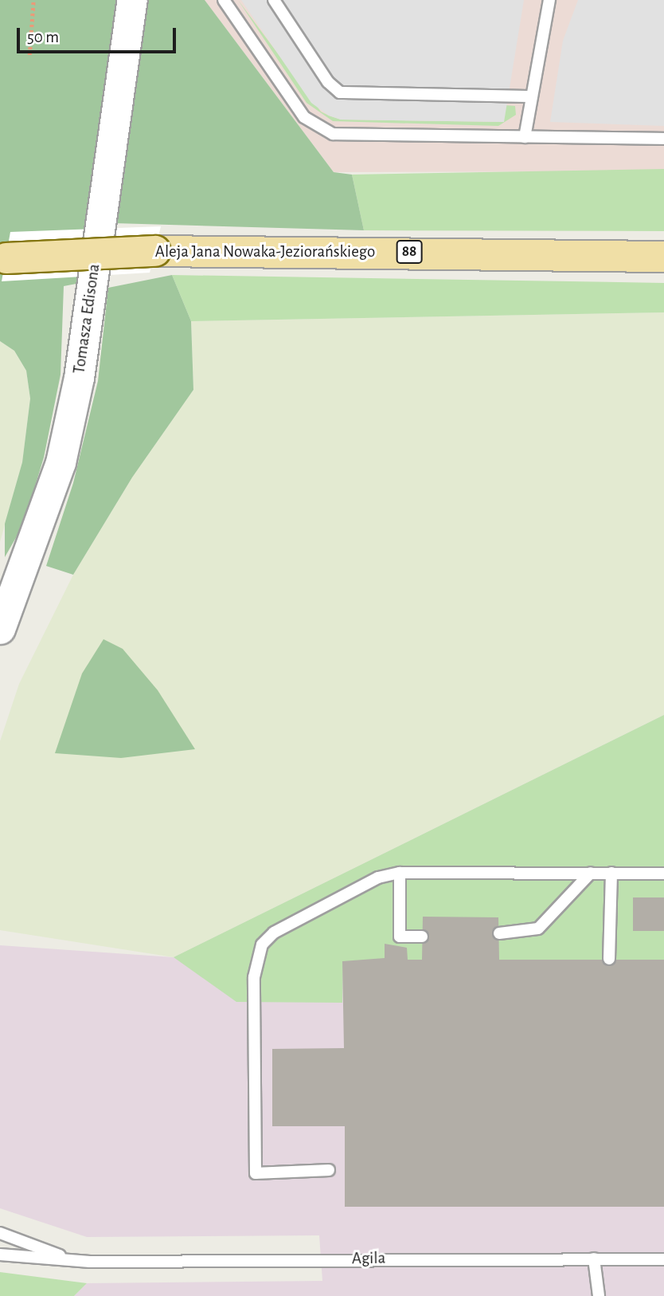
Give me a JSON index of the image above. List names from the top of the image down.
{
  "streets": {
    "main road": ["Aleja Jana Nowaka-Jeziorańskiego", "88"],
    "street": ["Tomasza Edisona"],
    "lane": ["Agila"]
  },
  "scale_bar": "50 m"
}
